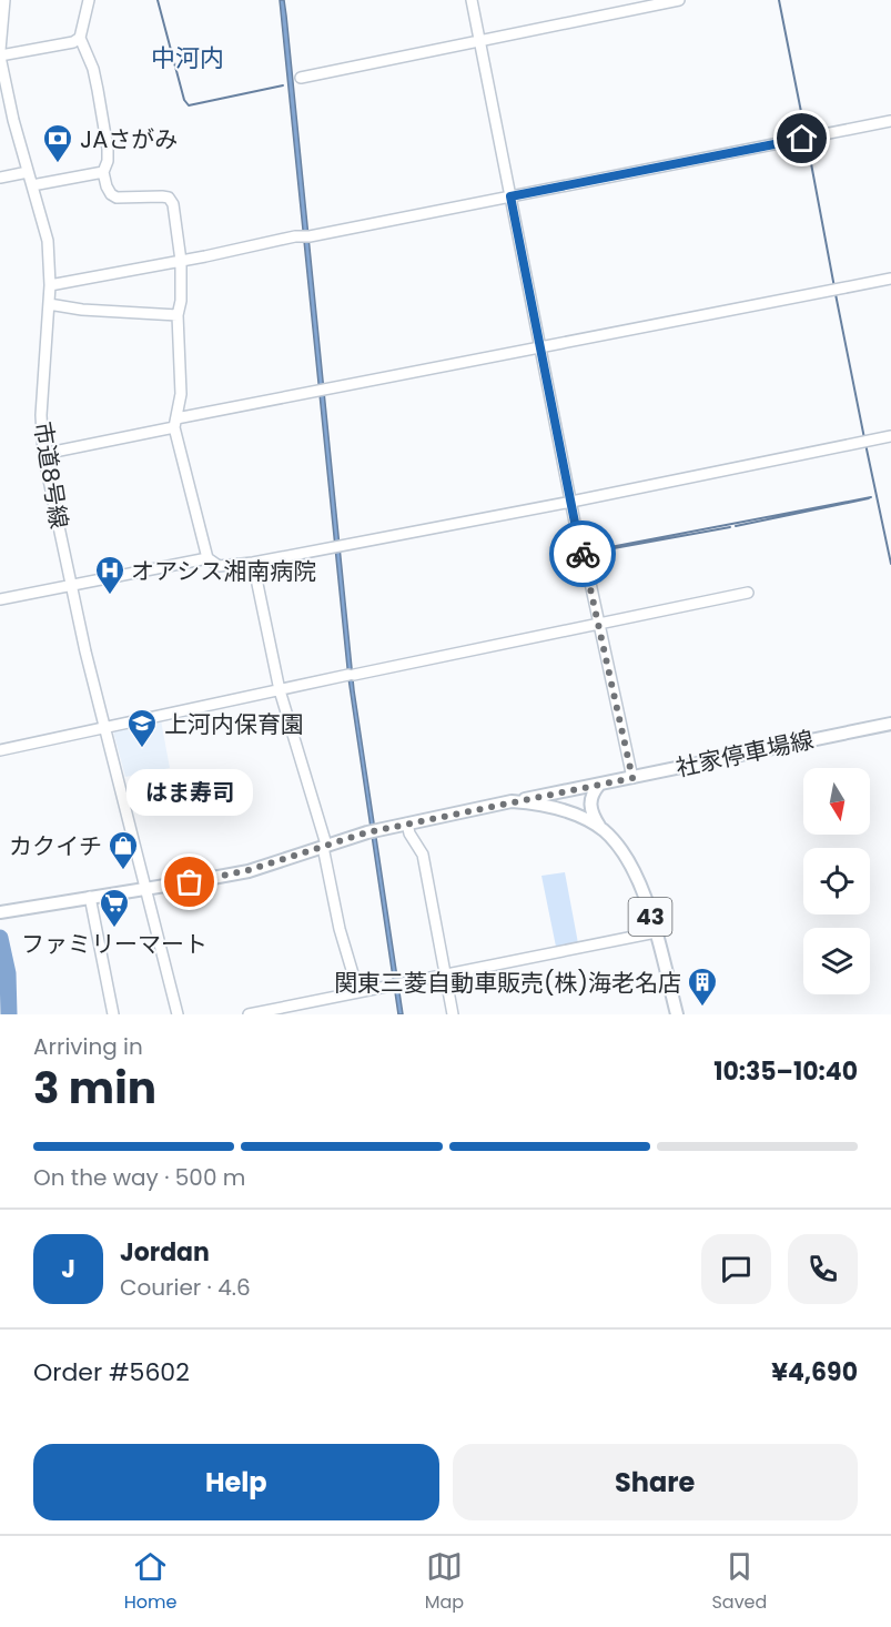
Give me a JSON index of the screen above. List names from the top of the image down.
{
  "streets": {
    "main road": ["社家停車場線", "43"],
    "street": ["市道8号線"]
  },
  "crossings": [
    ["市道8号線", "43"],
    ["社家停車場線", "43"]
  ],
  "districts": ["中河内"],
  "places": {
    "bank": ["JAさがみ"],
    "hospital": ["オアシス湘南病院"],
    "school or university": ["上河内保育園"],
    "shop": ["カクイチ"],
    "other": ["はま寿司"],
    "supermarket": ["ファミリーマート"],
    "building": ["関東三菱自動車販売(株)海老名店"]
  },
  "north": "bottom",
  "page": {
    "bubble": "はま寿司",
    "heading": ["3 min", "Arriving in", "10:35–10:40"],
    "panel": [
      "Jordan",
      "Courier · 4.6",
      "Order #5602",
      "¥4,690"
    ],
    "bar": "On the way · 500 m",
    "round": "J",
    "buttons": ["Help", "Share"],
    "tabs": ["Home", "Map", "Saved"]
  }
}
